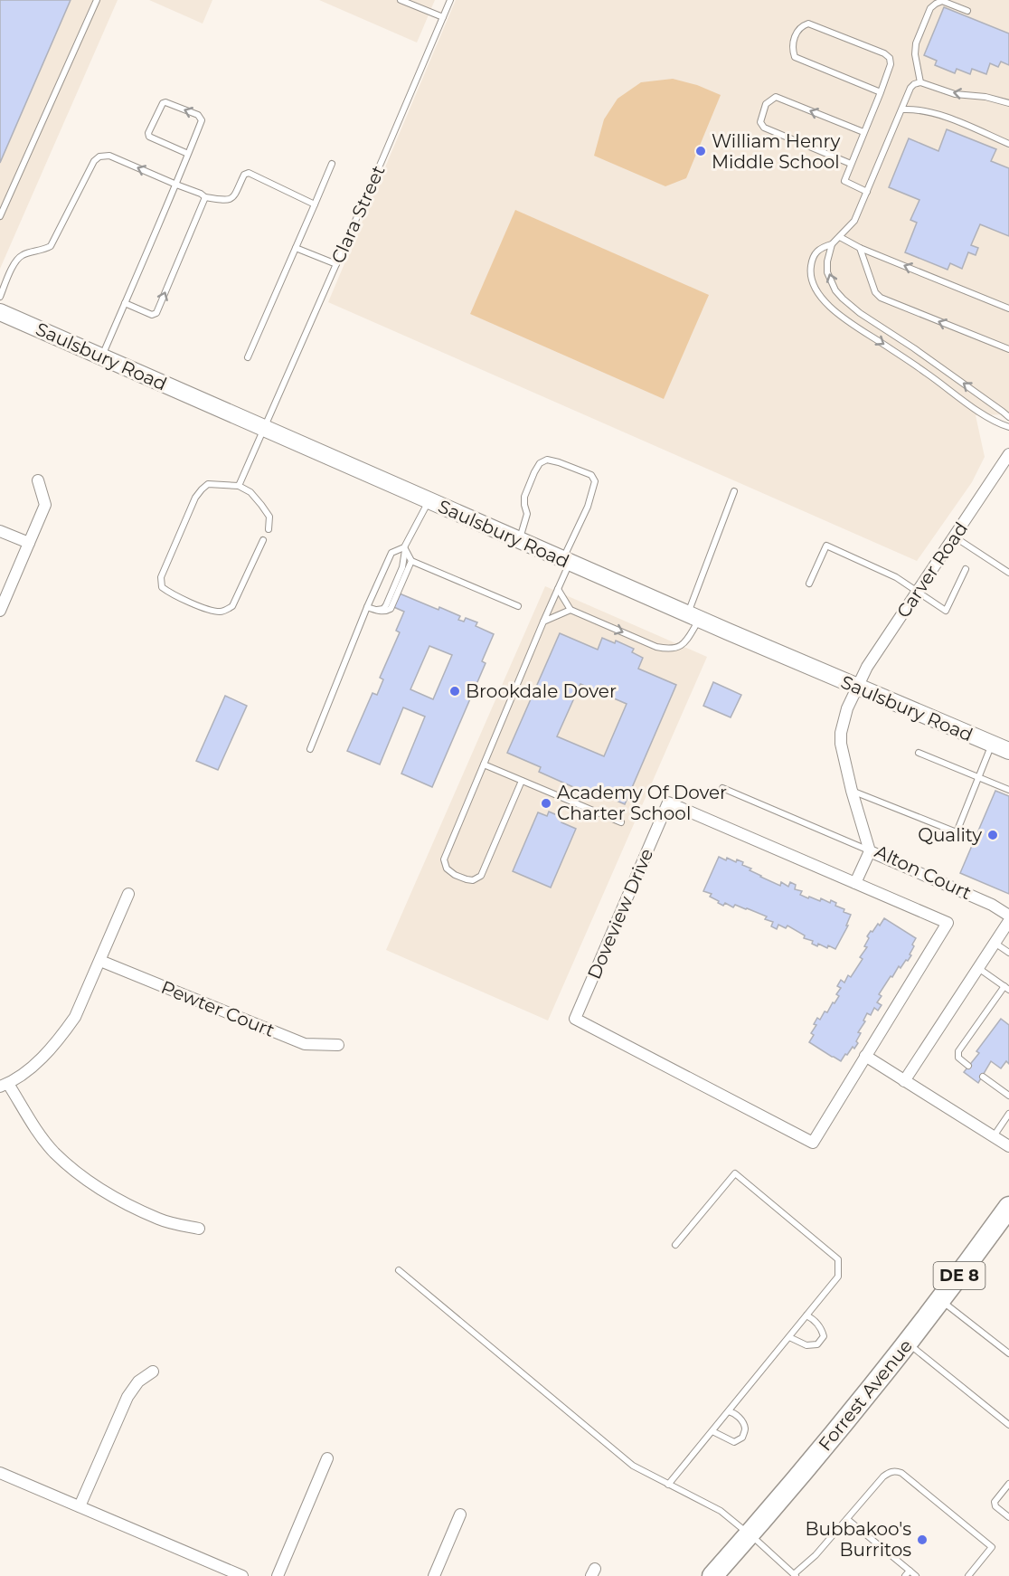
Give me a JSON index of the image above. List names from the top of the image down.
{
  "streets": {
    "highway": ["DE 8", "Forrest Avenue"],
    "main road": ["Saulsbury Road"],
    "street": [
      "Carver Road",
      "Alton Court",
      "Doveview Drive",
      "Pewter Court"
    ],
    "lane": ["Clara Street"]
  },
  "crossings": [
    ["Clara Street", "Saulsbury Road"],
    ["Saulsbury Road", "Carver Road"],
    ["Saulsbury Road", "Alton Court"],
    ["Carver Road", "Alton Court"]
  ],
  "places": [
    "William Henry Middle School",
    "Brookdale Dover",
    "Academy Of Dover Charter School",
    "Quality",
    "Bubbakoo's Burritos"
  ]
}
